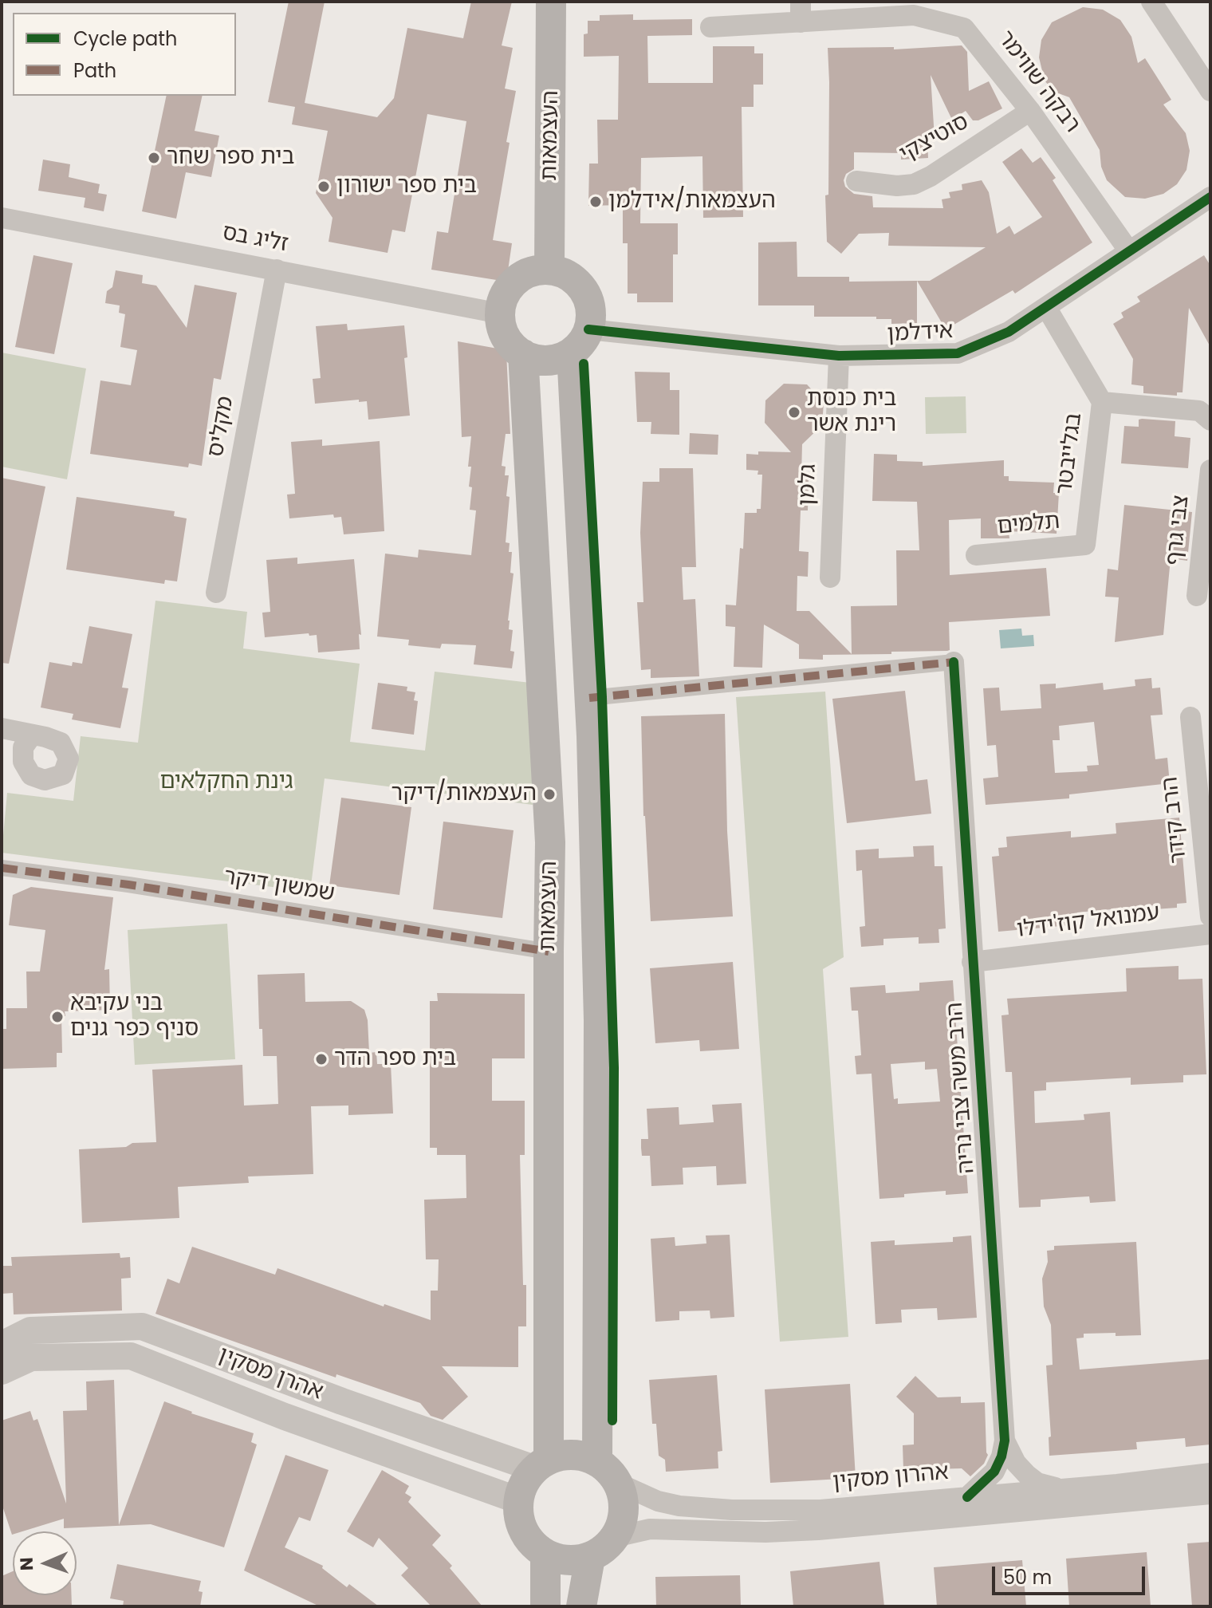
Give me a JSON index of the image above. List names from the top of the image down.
{
  "streets": {
    "main road": ["העצמאות"],
    "street": [
      "רבקה שווימר",
      "סוטיצקי",
      "זליג בס",
      "אידלמן",
      "מקליס",
      "בגלייבטר",
      "גלמן",
      "תלמים",
      "צבי גרף",
      "הרב קידר",
      "שמשון דיקר",
      "עמנואל קוז'ידלו",
      "הרב משה צבי נריה",
      "אהרן מסקין",
      "אהרון מסקין"
    ]
  },
  "crossings": [
    ["רבקה שווימר", "סוטיצקי"],
    ["רבקה שווימר", "אידלמן"],
    ["העצמאות", "זליג בס"],
    ["העצמאות", "אידלמן"],
    ["העצמאות", "שמשון דיקר"],
    ["העצמאות", "אהרן מסקין"],
    ["העצמאות", "אהרון מסקין"],
    ["זליג בס", "אידלמן"],
    ["זליג בס", "מקליס"],
    ["אידלמן", "בגלייבטר"],
    ["אידלמן", "גלמן"],
    ["בגלייבטר", "תלמים"],
    ["עמנואל קוז'ידלו", "הרב משה צבי נריה"],
    ["הרב משה צבי נריה", "אהרון מסקין"],
    ["אהרן מסקין", "אהרון מסקין"]
  ],
  "parks": ["גינת החקלאים"],
  "places": [
    "בית ספר שחר",
    "בית ספר ישורון",
    "העצמאות/אידלמן",
    "בית כנסת רינת אשר",
    "העצמאות/דיקר",
    "בני עקיבא סניף כפר גנים",
    "בית ספר הדר"
  ],
  "legend": ["Cycle path", "Path"],
  "scale_bar": "50 m",
  "north": "left"
}
